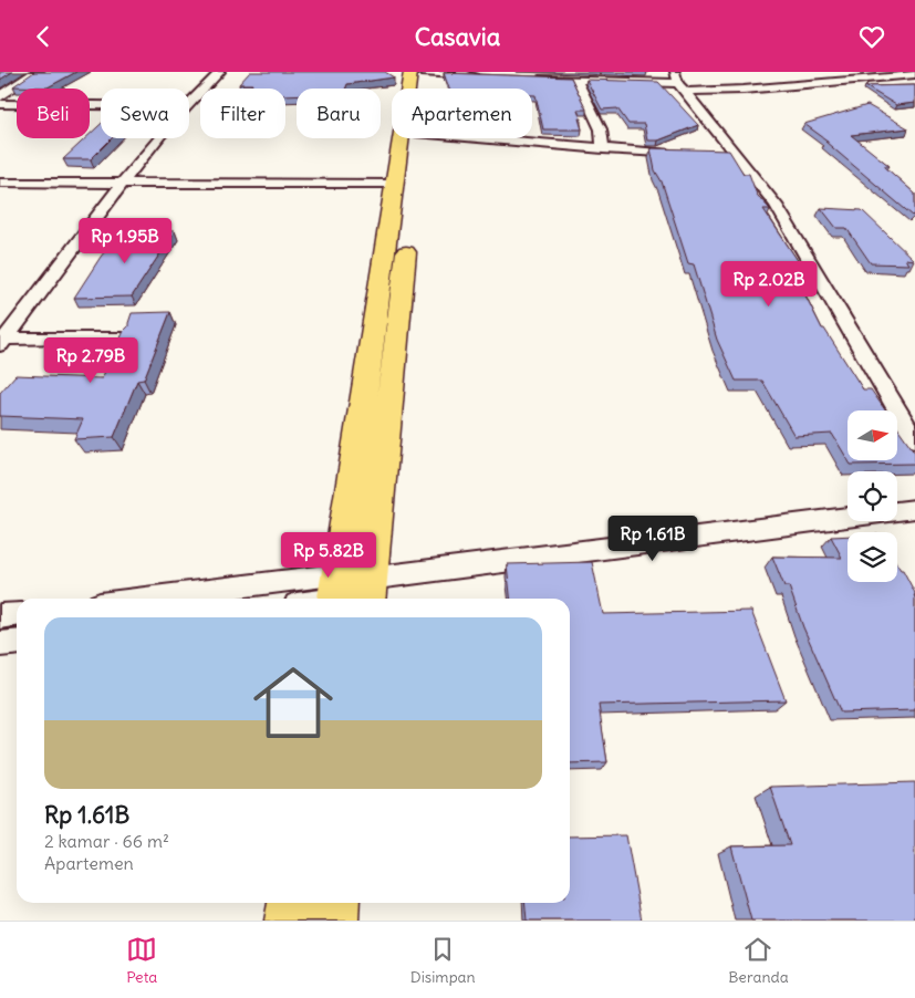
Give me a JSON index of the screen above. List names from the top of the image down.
{
  "north": "right",
  "page": {
    "header": "Casavia",
    "chip": [
      "Beli",
      "Sewa",
      "Filter",
      "Baru",
      "Apartemen"
    ],
    "price": [
      "Rp 1.95B",
      "Rp 2.02B",
      "Rp 2.79B",
      "Rp 1.61B",
      "Rp 5.82B"
    ],
    "list": [
      {
        "name": "Rp 1.61B",
        "note": "2 kamar · 66 m² · Apartemen"
      }
    ],
    "tabs": ["Peta", "Disimpan", "Beranda"]
  }
}
